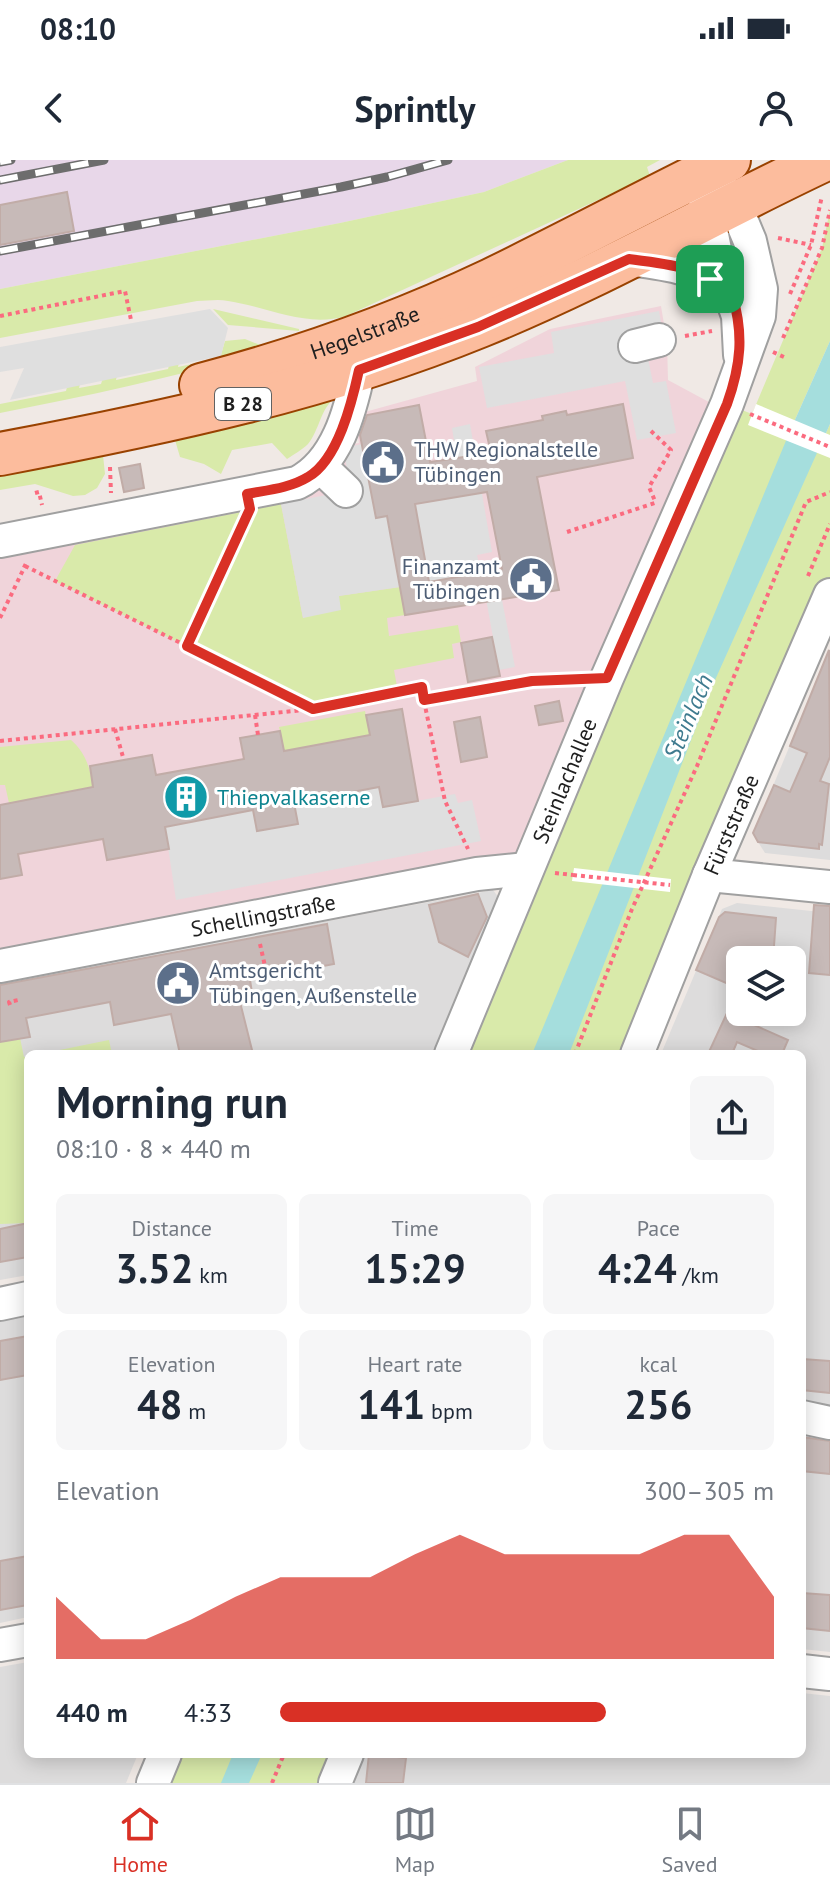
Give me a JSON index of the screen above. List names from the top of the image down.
{
  "streets": {
    "main road": ["Hegelstraße", "B 28"],
    "street": ["Steinlachallee", "Fürststraße", "Schellingstraße"]
  },
  "crossings": [
    ["Hegelstraße", "Steinlachallee"],
    ["Steinlachallee", "Schellingstraße"]
  ],
  "water": ["Steinlach"],
  "places": {
    "public building": ["THW Regionalstelle Tübingen", "Finanzamt Tübingen", "Amtsgericht Tübingen, Außenstelle"],
    "building": ["Thiepvalkaserne"]
  },
  "page": {
    "status": "08:10",
    "header": "Sprintly",
    "heading": ["Morning run", "08:10 · 8 × 440 m"],
    "stats": [
      ["Distance", "3.52 km"],
      ["Time", "15:29"],
      ["Pace", "4:24 /km"],
      ["Elevation", "48 m"],
      ["Heart rate", "141 bpm"],
      ["kcal", "256"]
    ],
    "chart": ["Elevation", "300–305 m"],
    "list": [
      {
        "name": "440 m",
        "note": "4:33"
      }
    ],
    "tabs": ["Home", "Map", "Saved"]
  }
}
